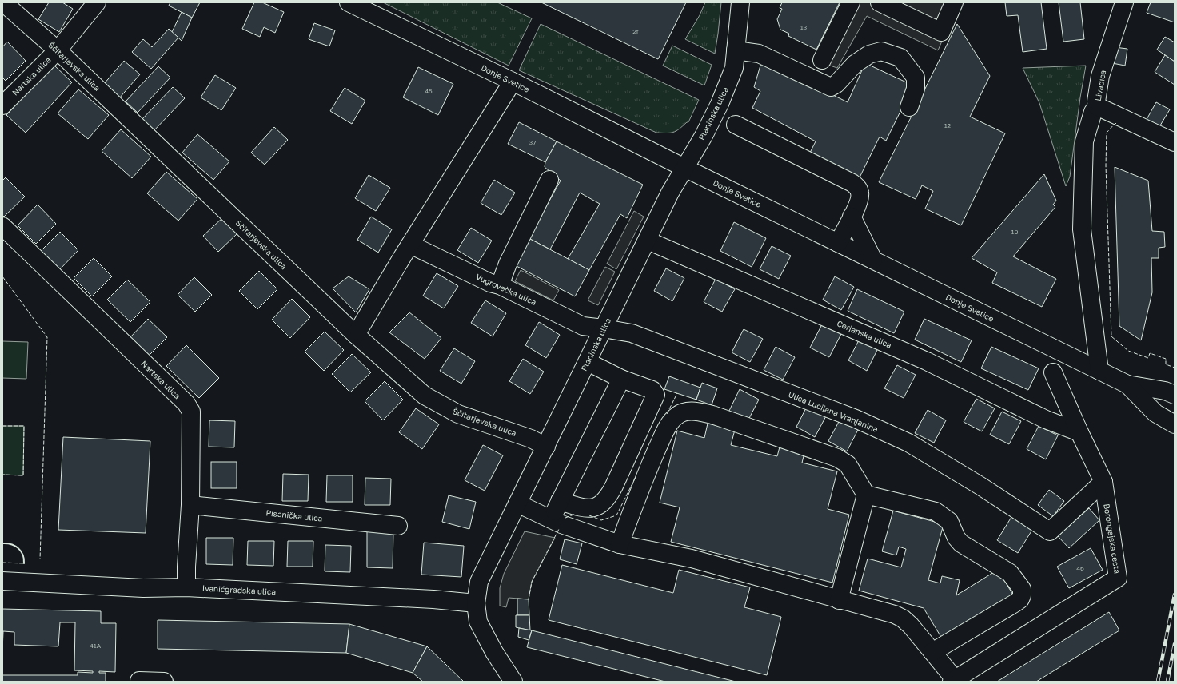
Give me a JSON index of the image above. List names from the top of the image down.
{
  "streets": {
    "street": [
      "Ščitarjevska ulica",
      "Nartska ulica",
      "Donje Svetice",
      "Livadica",
      "Planinska ulica",
      "Vugrovečka ulica",
      "Cerjanska ulica",
      "Ulica Lucijana Vranjanina",
      "Pisanička ulica",
      "Borongajska cesta",
      "Ivanićgradska ulica"
    ]
  },
  "crossings": [
    ["Ščitarjevska ulica", "Nartska ulica"],
    ["Ščitarjevska ulica", "Planinska ulica"],
    ["Nartska ulica", "Pisanička ulica"],
    ["Nartska ulica", "Ivanićgradska ulica"],
    ["Donje Svetice", "Planinska ulica"],
    ["Planinska ulica", "Vugrovečka ulica"],
    ["Planinska ulica", "Cerjanska ulica"],
    ["Planinska ulica", "Ulica Lucijana Vranjanina"],
    ["Planinska ulica", "Ivanićgradska ulica"],
    ["Vugrovečka ulica", "Ulica Lucijana Vranjanina"],
    ["Cerjanska ulica", "Borongajska cesta"],
    ["Ulica Lucijana Vranjanina", "Borongajska cesta"]
  ],
  "house_numbers": [
    "13",
    "2f",
    "45",
    "12",
    "37",
    "10",
    "46",
    "41A"
  ]
}
